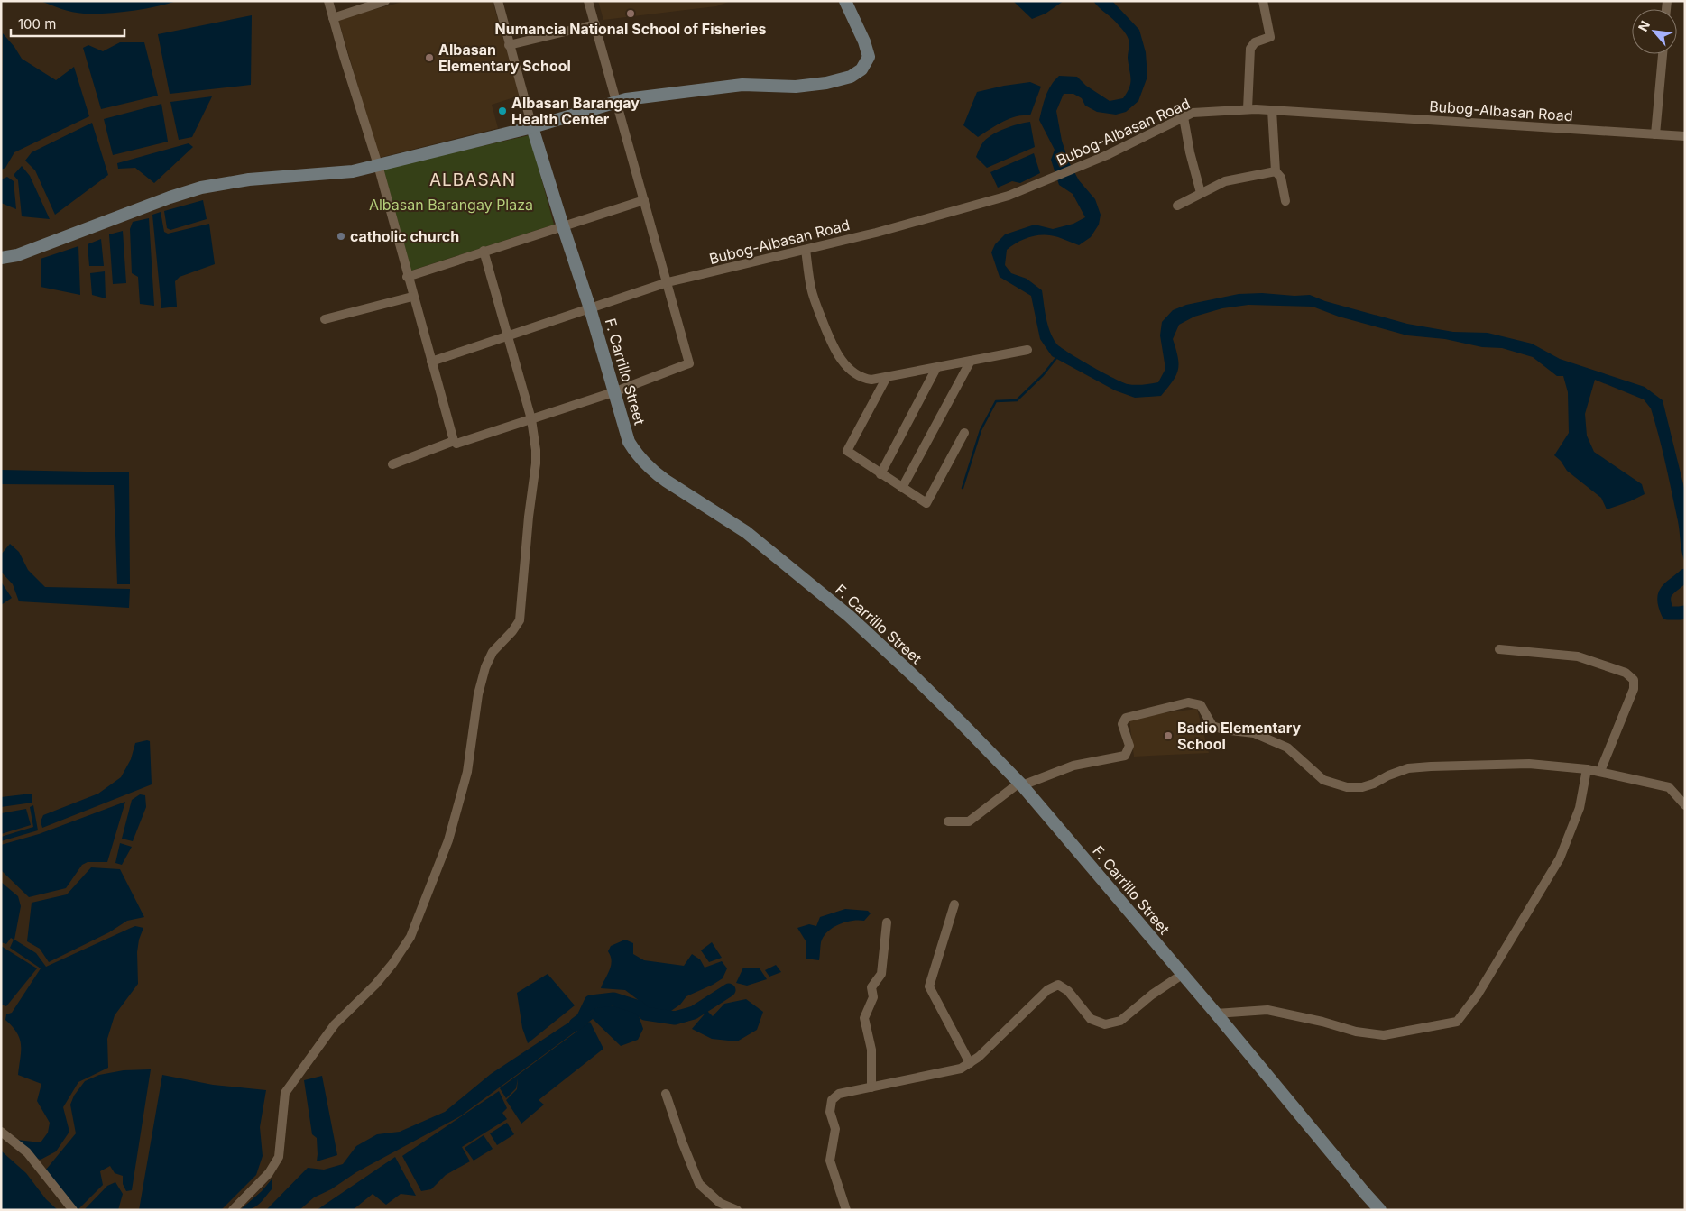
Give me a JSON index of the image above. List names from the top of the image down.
{
  "streets": {
    "street": ["Bubog-Albasan Road", "F. Carrillo Street"]
  },
  "crossings": [
    ["Bubog-Albasan Road", "F. Carrillo Street"]
  ],
  "districts": ["ALBASAN"],
  "parks": ["Albasan Barangay Plaza"],
  "places": [
    "Numancia National School of Fisheries",
    "Albasan Elementary School",
    "Albasan Barangay Health Center",
    "catholic church",
    "Badio Elementary School"
  ],
  "scale_bar": "100 m",
  "north": "top left"
}
